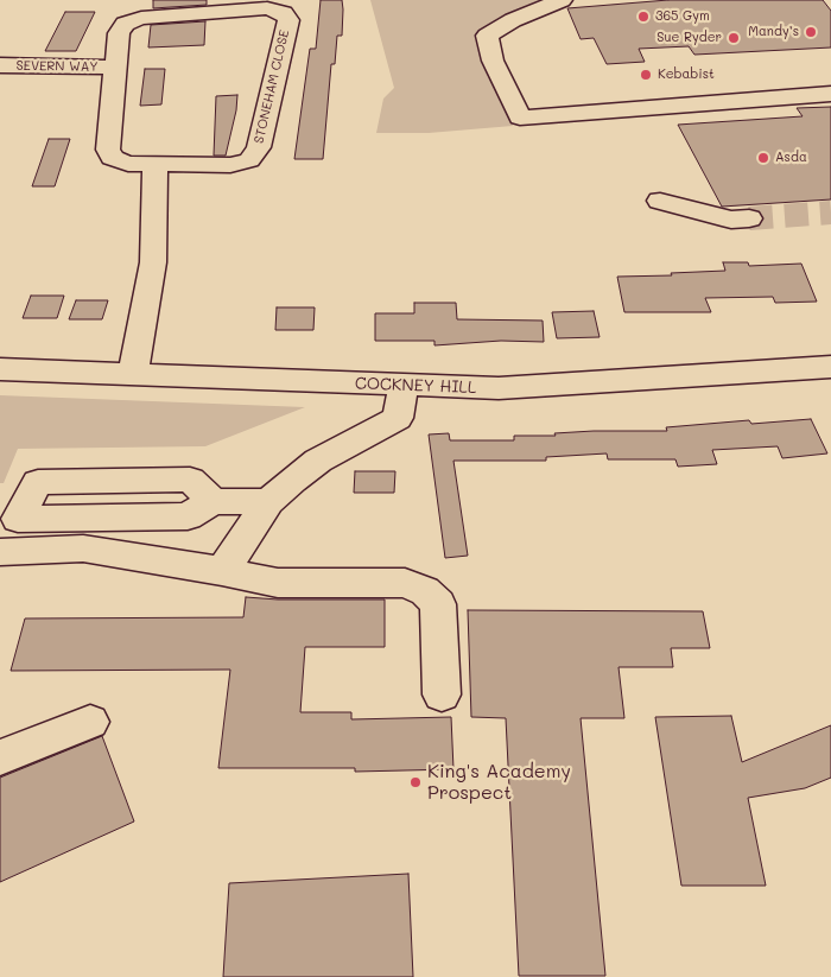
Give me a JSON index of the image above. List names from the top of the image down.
{
  "streets": {
    "street": ["SEVERN WAY", "STONEHAM CLOSE", "COCKNEY HILL"]
  },
  "crossings": [
    ["SEVERN WAY", "STONEHAM CLOSE"]
  ],
  "places": [
    "365 Gym",
    "Mandy’s",
    "Sue Ryder",
    "Kebabist",
    "Asda",
    "King's Academy Prospect"
  ]
}
